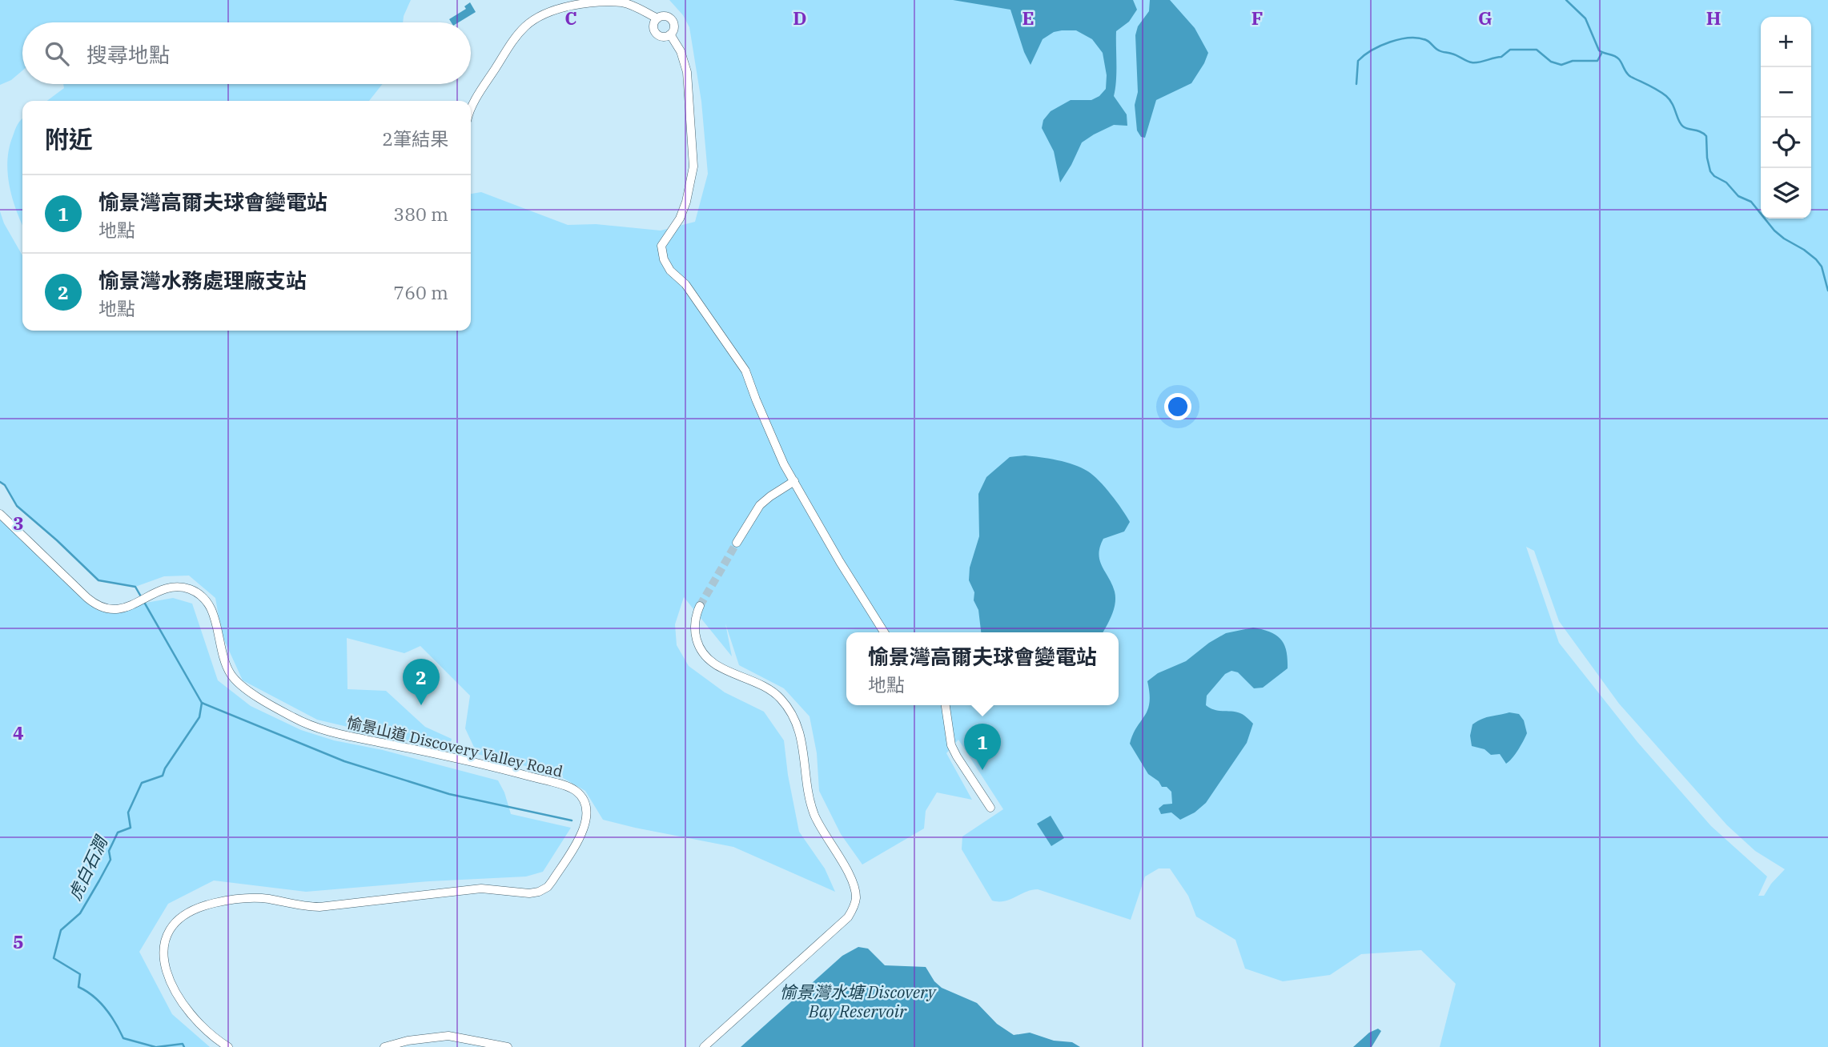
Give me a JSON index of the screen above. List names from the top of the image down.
{
  "streets": {
    "street": ["愉景山道 Discovery Valley Road"]
  },
  "water": ["虎白石澗", "愉景灣水塘 Discovery Bay Reservoir"],
  "page": {
    "map_buttons": ["+", "−"],
    "search": "搜尋地點",
    "heading": ["附近", "2筆結果"],
    "list": [
      {
        "mark": "1",
        "name": "愉景灣高爾夫球會變電站",
        "note": "地點",
        "value": "380 m"
      },
      {
        "mark": "2",
        "name": "愉景灣水務處理廠支站",
        "note": "地點",
        "value": "760 m"
      }
    ],
    "popup": ["愉景灣高爾夫球會變電站", "地點"],
    "pins": ["2", "1"]
  },
  "grid": {
    "columns": [
      "C",
      "D",
      "E",
      "F",
      "G",
      "H"
    ],
    "rows": ["3", "4", "5"]
  }
}
